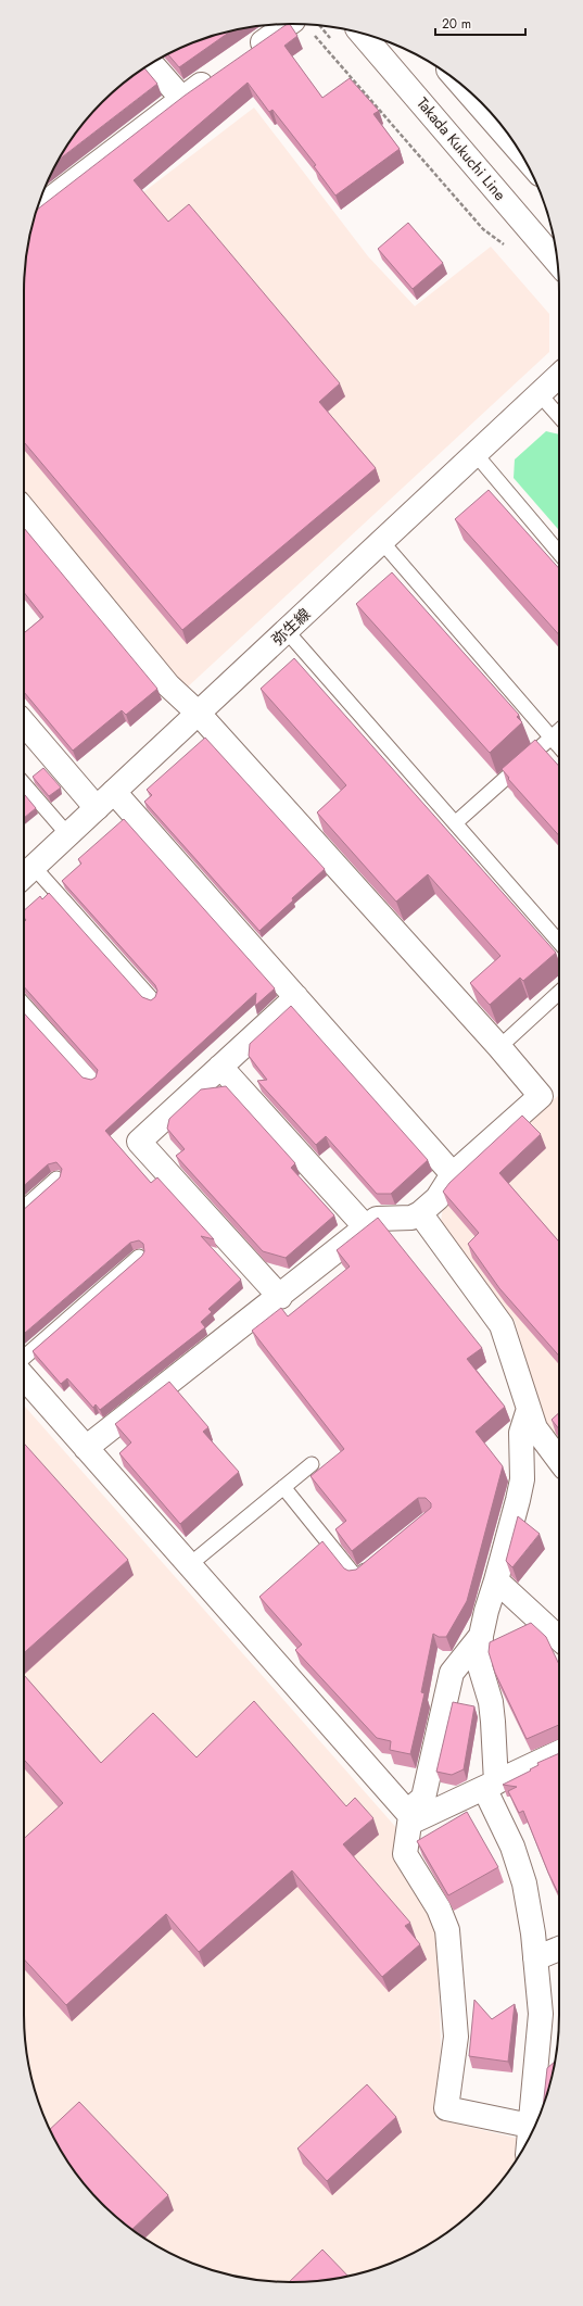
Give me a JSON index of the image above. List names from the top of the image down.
{
  "streets": {
    "street": ["Takada Kukuchi Line", "弥生線"]
  },
  "scale_bar": "20 m"
}
